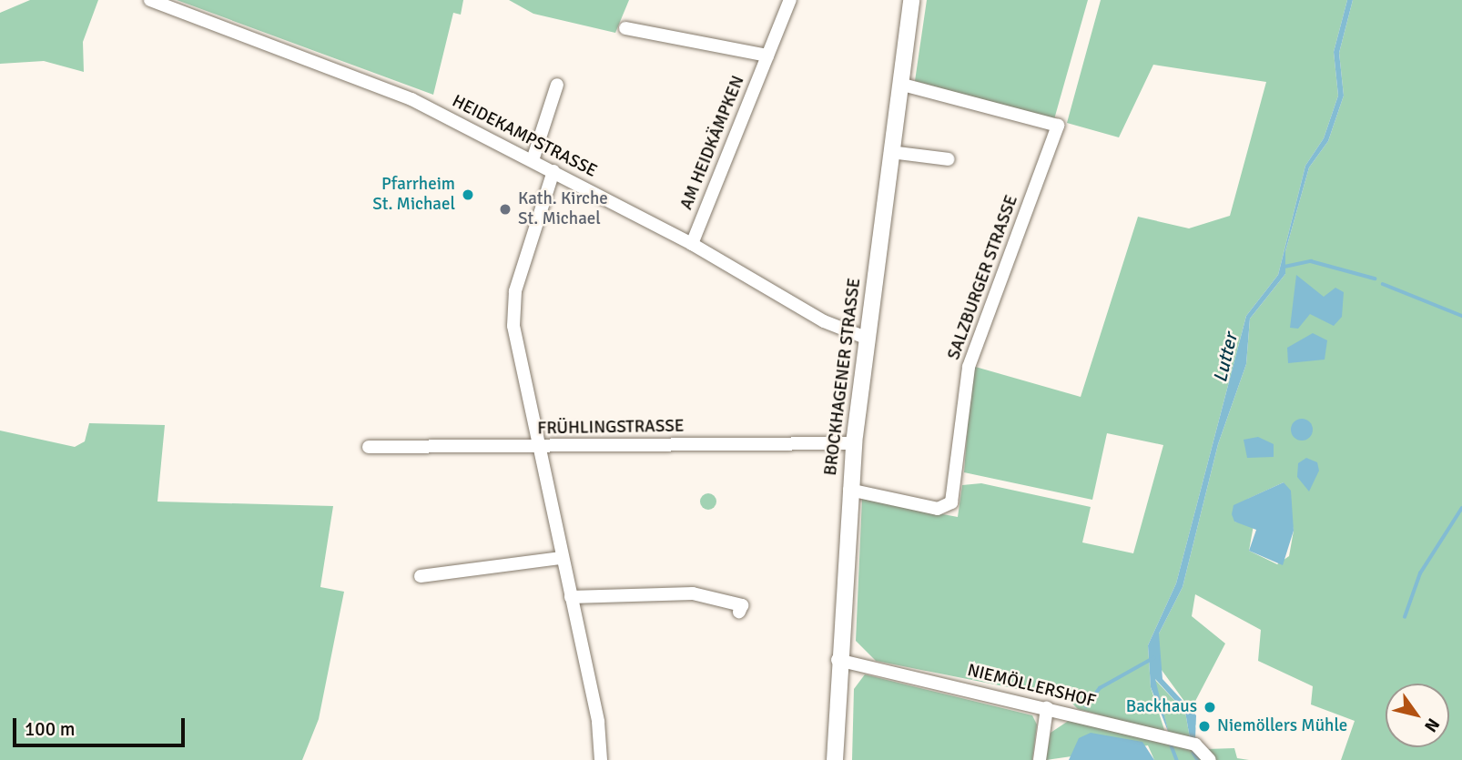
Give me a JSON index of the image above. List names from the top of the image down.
{
  "streets": {
    "main road": ["BROCKHAGENER STRASSE"],
    "street": [
      "HEIDEKAMPSTRASSE",
      "AM HEIDKÄMPKEN",
      "SALZBURGER STRASSE",
      "FRÜHLINGSTRASSE",
      "NIEMÖLLERSHOF"
    ]
  },
  "crossings": [
    ["HEIDEKAMPSTRASSE", "AM HEIDKÄMPKEN"],
    ["HEIDEKAMPSTRASSE", "BROCKHAGENER STRASSE"],
    ["SALZBURGER STRASSE", "BROCKHAGENER STRASSE"],
    ["BROCKHAGENER STRASSE", "FRÜHLINGSTRASSE"],
    ["BROCKHAGENER STRASSE", "NIEMÖLLERSHOF"]
  ],
  "water": ["Lutter"],
  "places": [
    "Pfarrheim St. Michael",
    "Kath. Kirche St. Michael",
    "Backhaus",
    "Niemöllers Mühle"
  ],
  "scale_bar": "100 m",
  "north": "bottom right"
}
